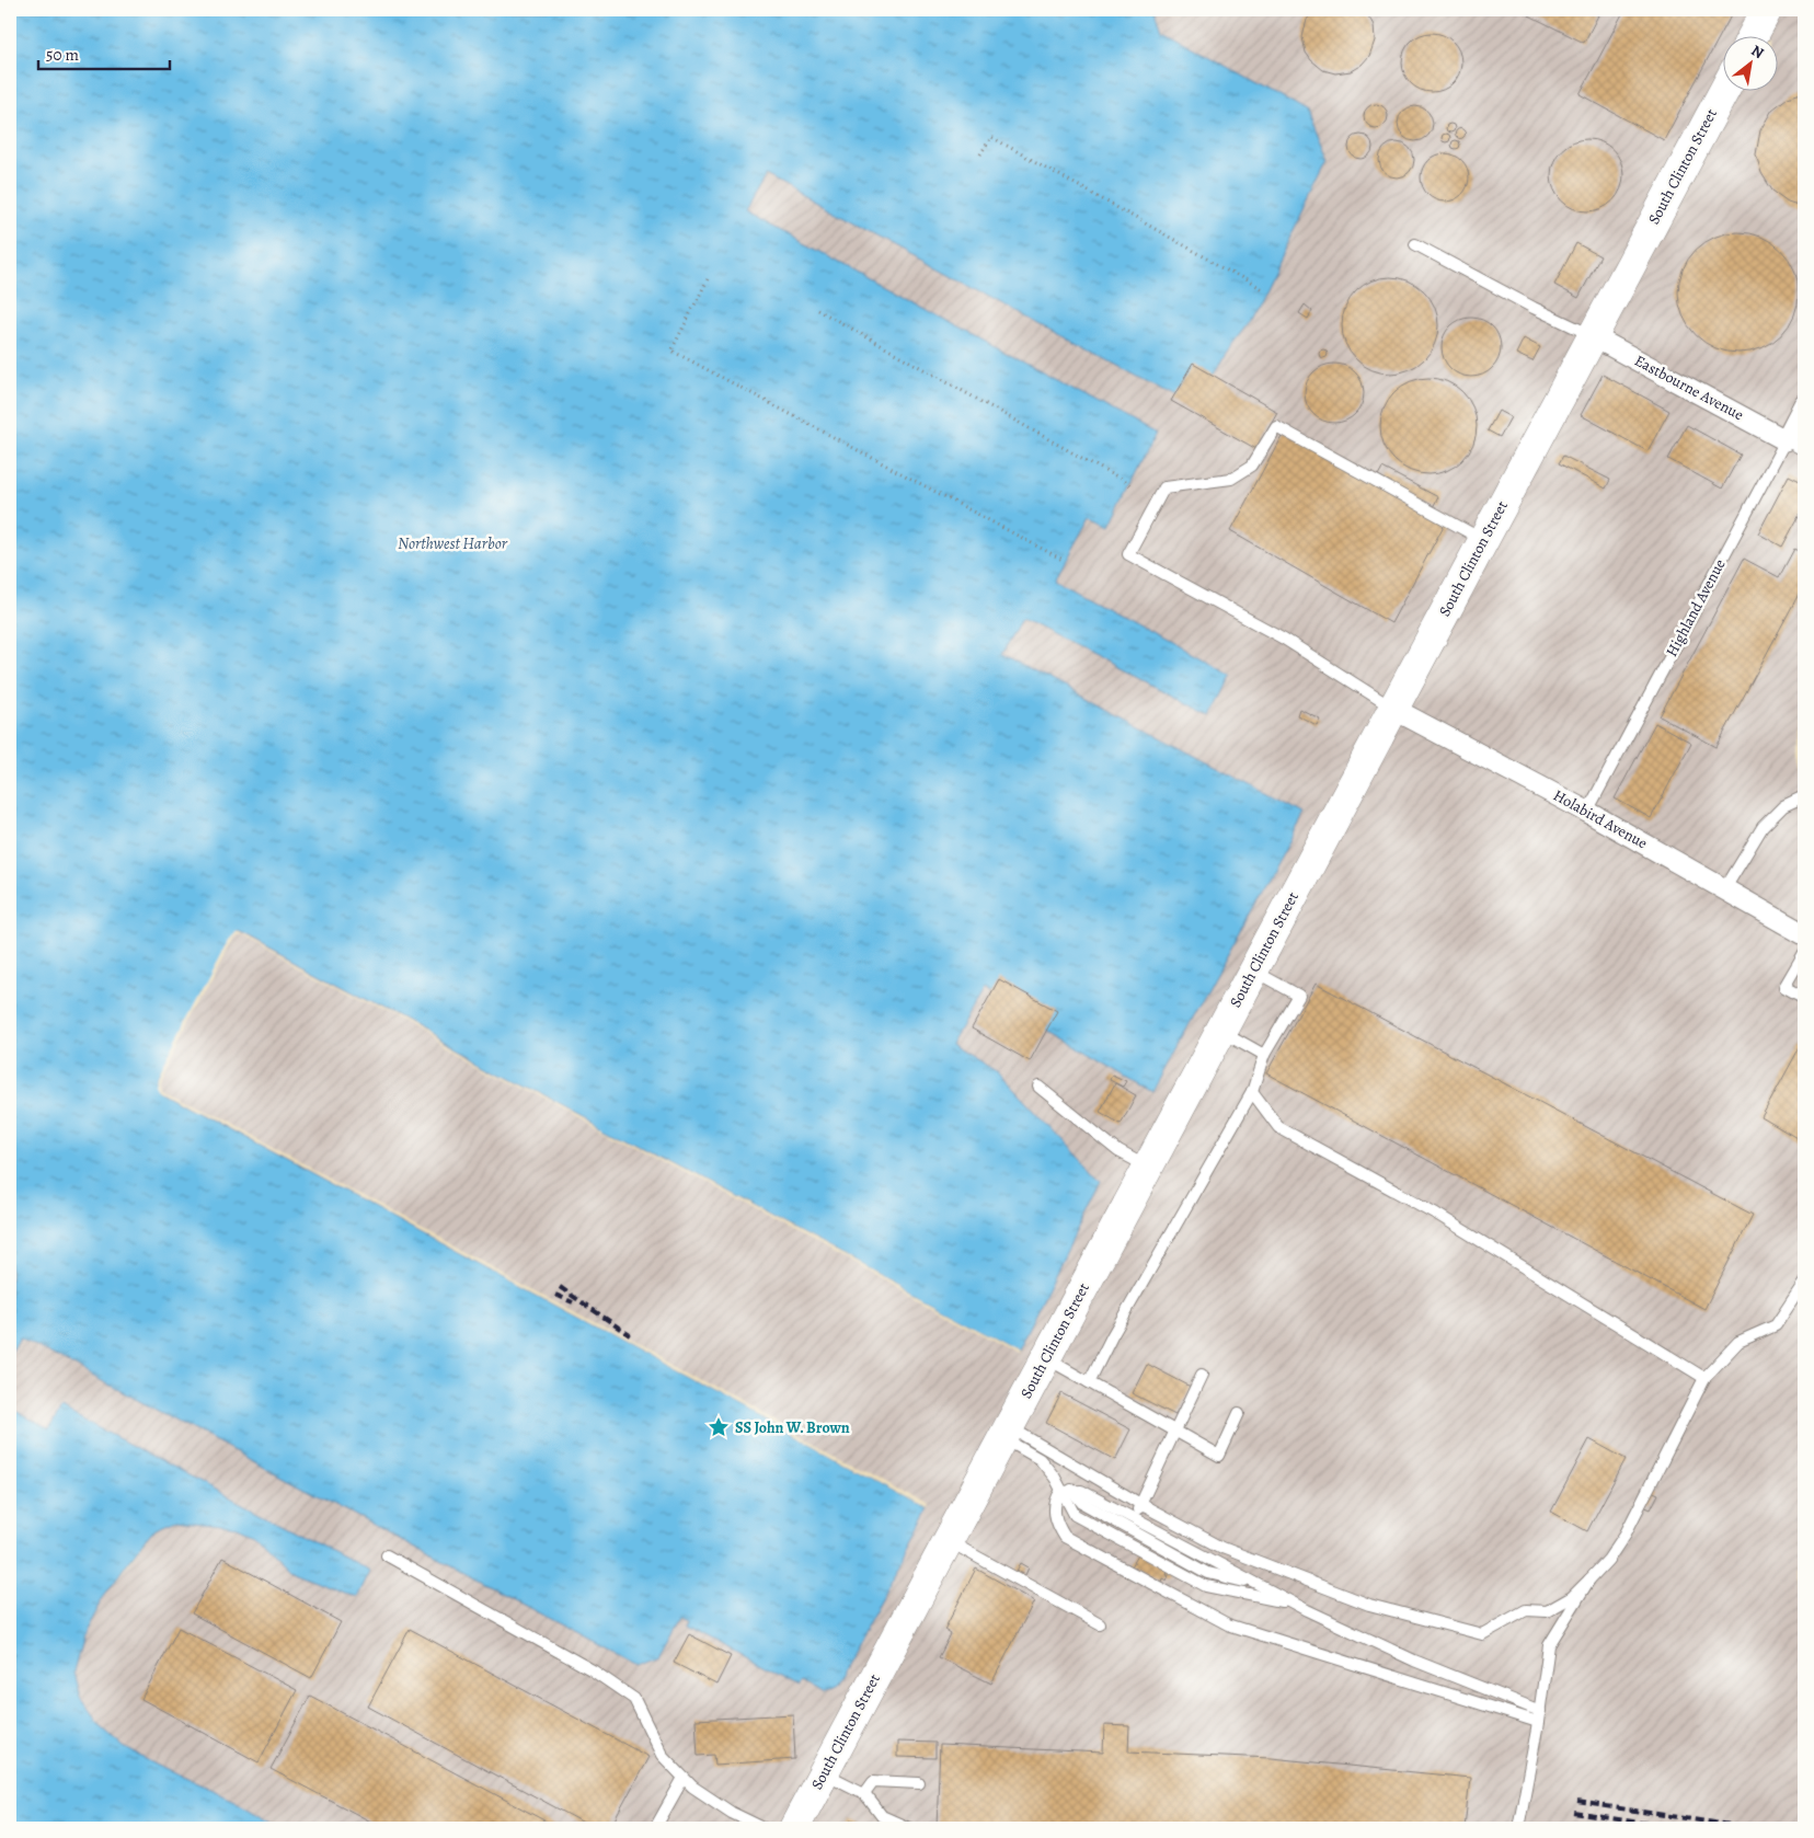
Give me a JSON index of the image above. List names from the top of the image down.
{
  "streets": {
    "main road": ["South Clinton Street"],
    "street": ["Eastbourne Avenue", "Highland Avenue", "Holabird Avenue"]
  },
  "crossings": [
    ["South Clinton Street", "Eastbourne Avenue"],
    ["South Clinton Street", "Holabird Avenue"],
    ["Eastbourne Avenue", "Highland Avenue"],
    ["Highland Avenue", "Holabird Avenue"]
  ],
  "water": ["Northwest Harbor"],
  "places": {
    "place": ["SS John W. Brown"]
  },
  "scale_bar": "50 m",
  "north": "top right"
}
